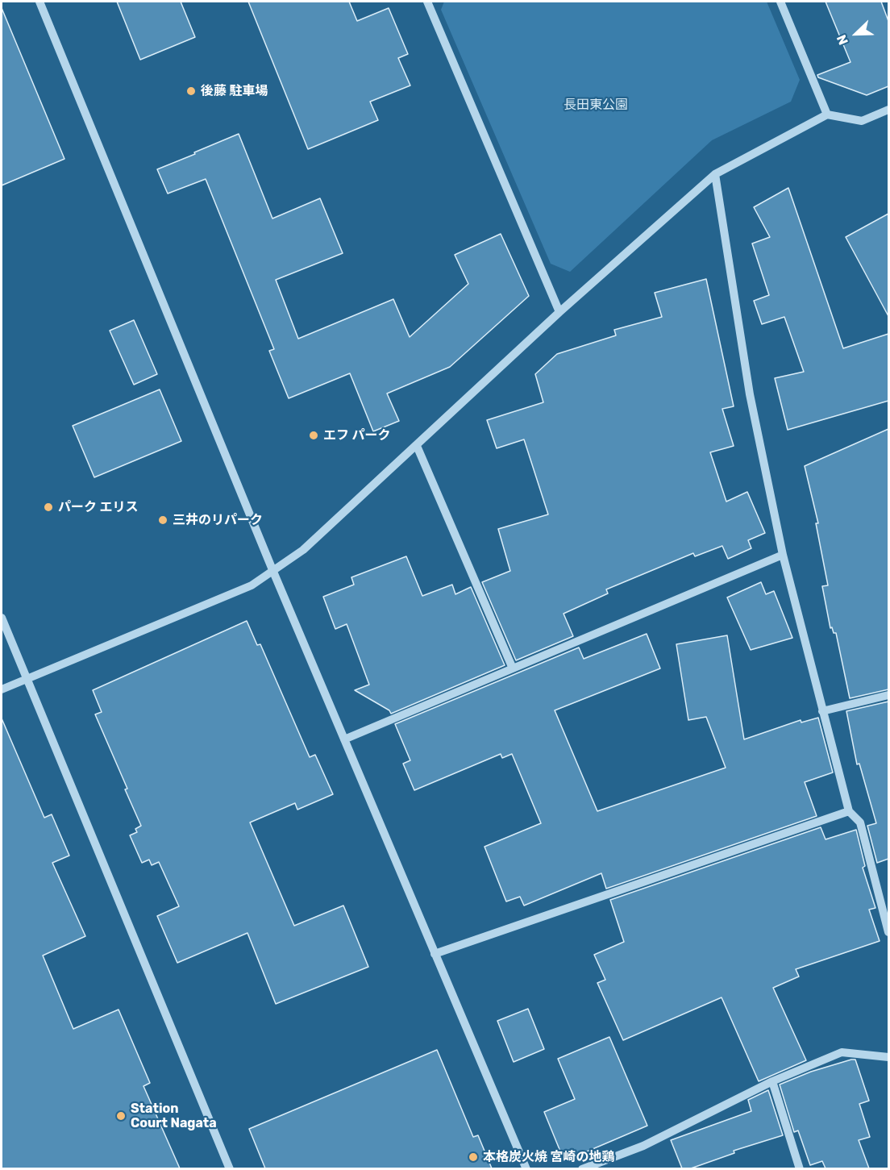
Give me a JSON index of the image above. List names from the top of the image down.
{
  "parks": ["長田東公園"],
  "places": [
    "後藤 駐車場",
    "エフ パーク",
    "パーク エリス",
    "三井のリパーク",
    "Station Court Nagata",
    "本格炭火焼 宮崎の地鶏"
  ],
  "north": "bottom left"
}
